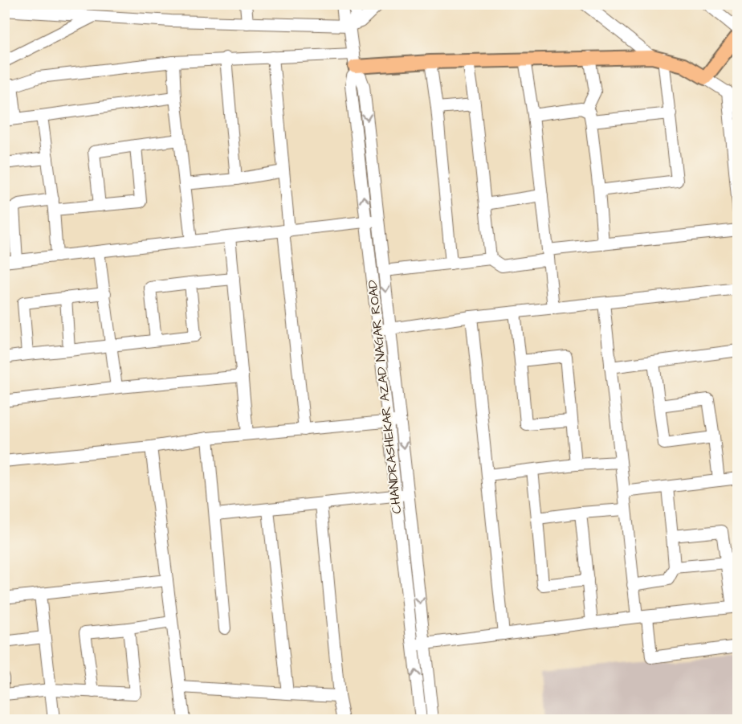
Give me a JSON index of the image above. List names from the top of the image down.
{
  "streets": {
    "street": ["CHANDRASHEKAR AZAD NAGAR ROAD"]
  }
}
